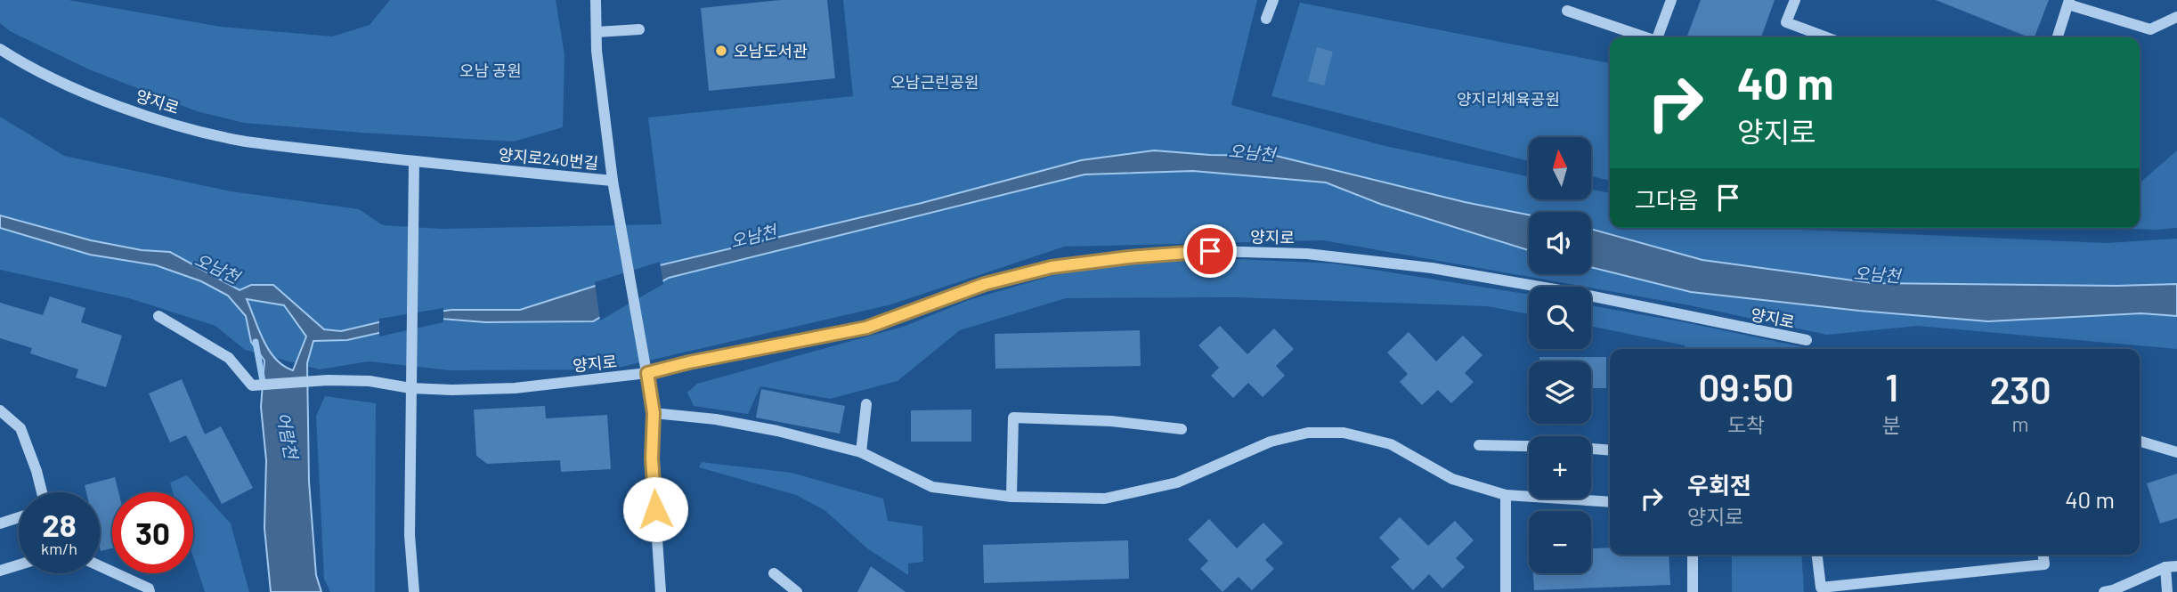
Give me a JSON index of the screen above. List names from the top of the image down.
{
  "streets": {
    "street": ["양지로", "양지로240번길"]
  },
  "crossings": [
    ["양지로", "양지로240번길"]
  ],
  "water": ["오남천", "어람천"],
  "parks": ["오남 공원", "오남근린공원", "양지리체육공원"],
  "places": ["오남도서관"],
  "north": "top",
  "page": {
    "turn": ["40 m", "양지로"],
    "map_buttons": ["+", "−"],
    "then": "그다음",
    "eta": [
      "09:50",
      "도착",
      "1",
      "분",
      "230",
      "m"
    ],
    "list": [
      {
        "name": "우회전",
        "note": "양지로",
        "value": "40 m"
      }
    ],
    "speed": "28 km/h",
    "limit": "30"
  }
}
